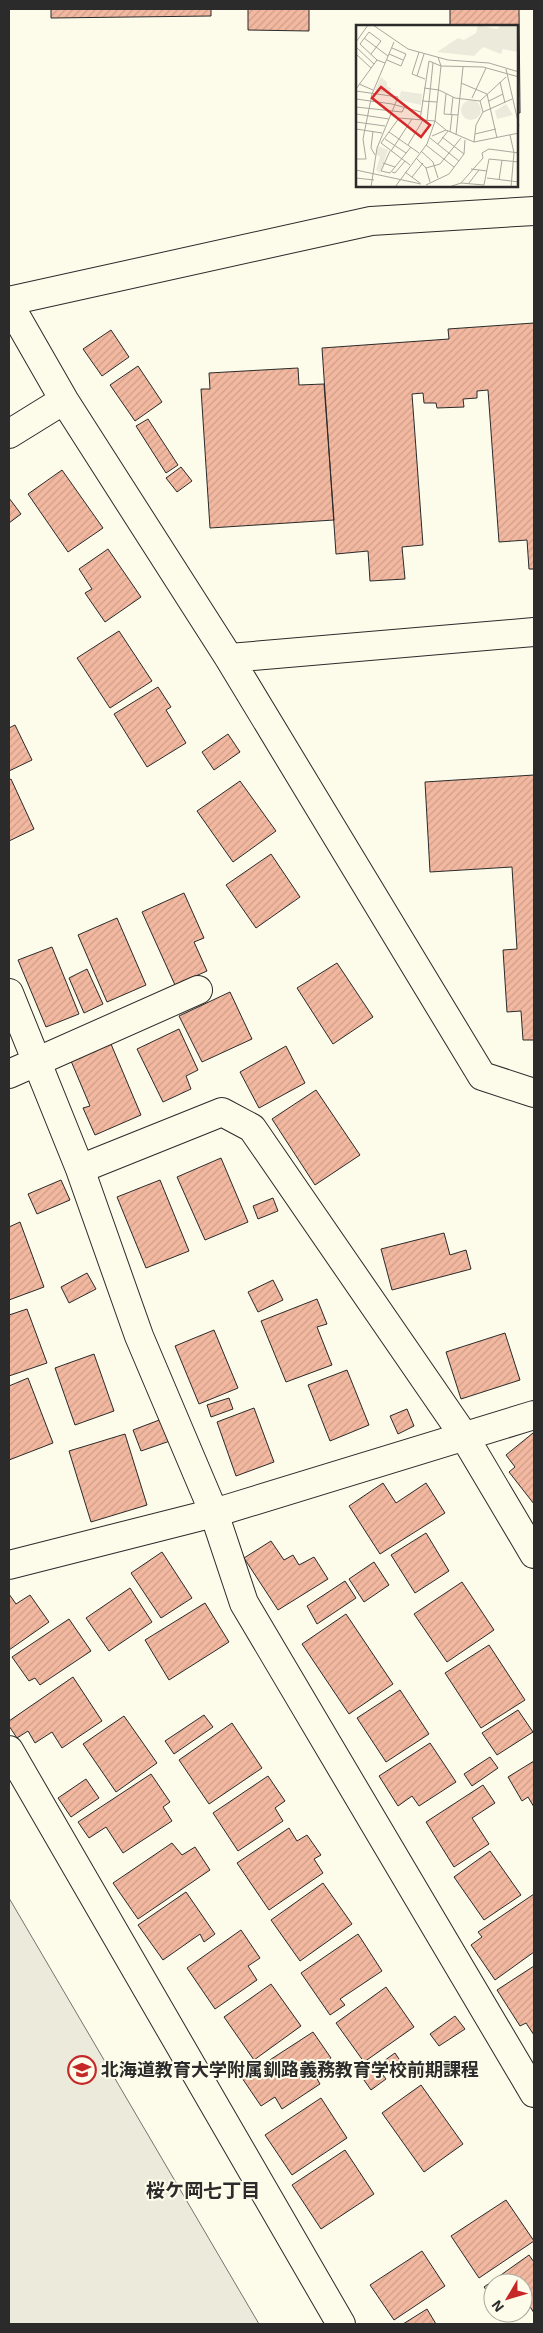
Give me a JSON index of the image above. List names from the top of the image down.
{
  "districts": ["桜ケ岡七丁目"],
  "places": {
    "school or university": ["北海道教育大学附属釧路義務教育学校前期課程"]
  },
  "north": "bottom left"
}
